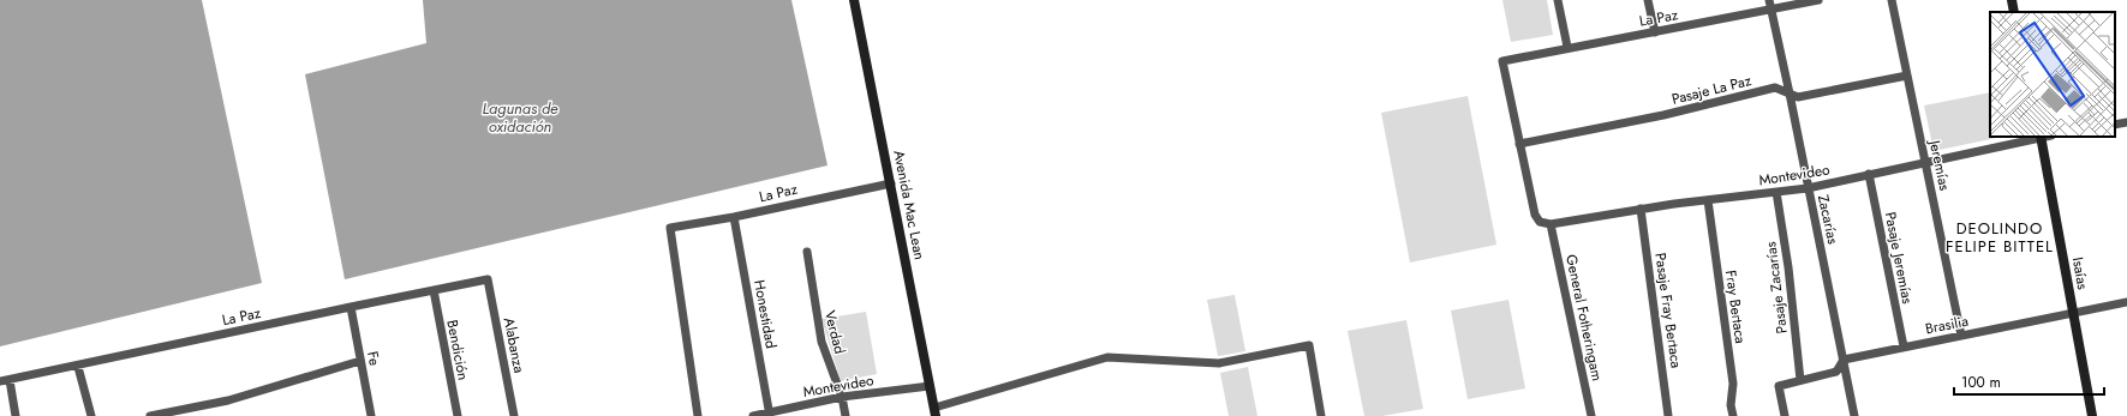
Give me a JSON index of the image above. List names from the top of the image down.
{
  "streets": {
    "main road": ["Avenida Mac Lean", "Isaías"],
    "street": [
      "La Paz",
      "Pasaje La Paz",
      "Jeremías",
      "Montevideo",
      "Zacarías",
      "Pasaje Jeremías",
      "Pasaje Zacarías",
      "Fray Bertaca",
      "Pasaje Fray Bertaca",
      "Honestidad",
      "General Fotheringam",
      "Brasilia",
      "Verdad",
      "Alabanza",
      "Bendición",
      "Fe"
    ]
  },
  "crossings": [
    ["La Paz", "Pasaje La Paz"],
    ["La Paz", "Montevideo"],
    ["La Paz", "Avenida Mac Lean"],
    ["La Paz", "Zacarías"],
    ["La Paz", "Honestidad"],
    ["La Paz", "Alabanza"],
    ["La Paz", "Bendición"],
    ["La Paz", "Fe"],
    ["Pasaje La Paz", "Jeremías"],
    ["Pasaje La Paz", "Montevideo"],
    ["Pasaje La Paz", "Zacarías"],
    ["Jeremías", "Montevideo"],
    ["Jeremías", "Brasilia"],
    ["Montevideo", "Avenida Mac Lean"],
    ["Montevideo", "Zacarías"],
    ["Montevideo", "Pasaje Jeremías"],
    ["Montevideo", "Isaías"],
    ["Montevideo", "Pasaje Zacarías"],
    ["Montevideo", "Fray Bertaca"],
    ["Montevideo", "Pasaje Fray Bertaca"],
    ["Montevideo", "Honestidad"],
    ["Montevideo", "General Fotheringam"],
    ["Montevideo", "Verdad"],
    ["Zacarías", "Brasilia"],
    ["Pasaje Jeremías", "Brasilia"],
    ["Isaías", "Brasilia"],
    ["Pasaje Zacarías", "Brasilia"]
  ],
  "districts": ["DEOLINDO FELIPE BITTEL"],
  "water": ["Lagunas de oxidación"],
  "scale_bar": "100 m"
}
